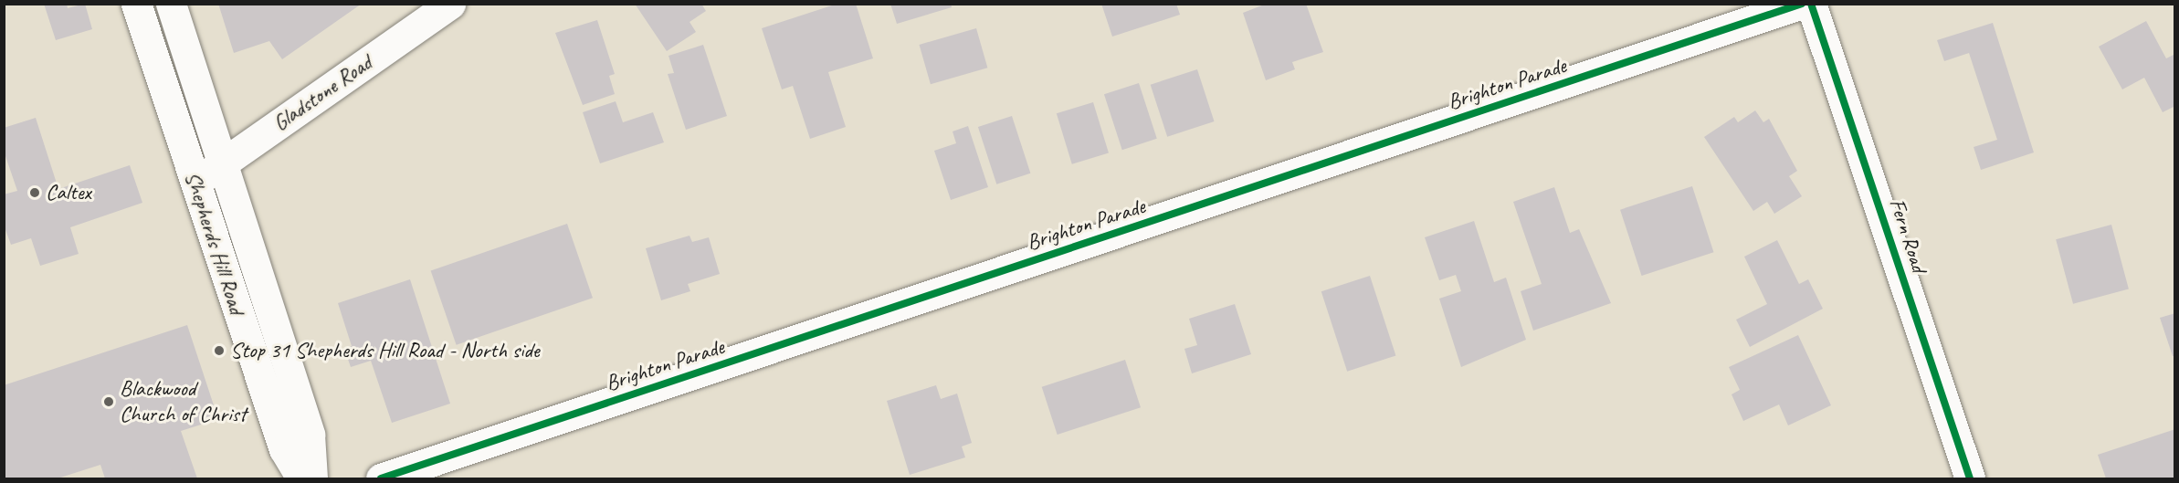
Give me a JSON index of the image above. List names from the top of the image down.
{
  "streets": {
    "street": [
      "Brighton Parade",
      "Gladstone Road",
      "Fern Road",
      "Shepherds Hill Road"
    ]
  },
  "crossings": [
    ["Gladstone Road", "Shepherds Hill Road"]
  ],
  "places": ["Caltex", "Stop 31 Shepherds Hill Road - North side", "Blackwood Church of Christ"]
}
